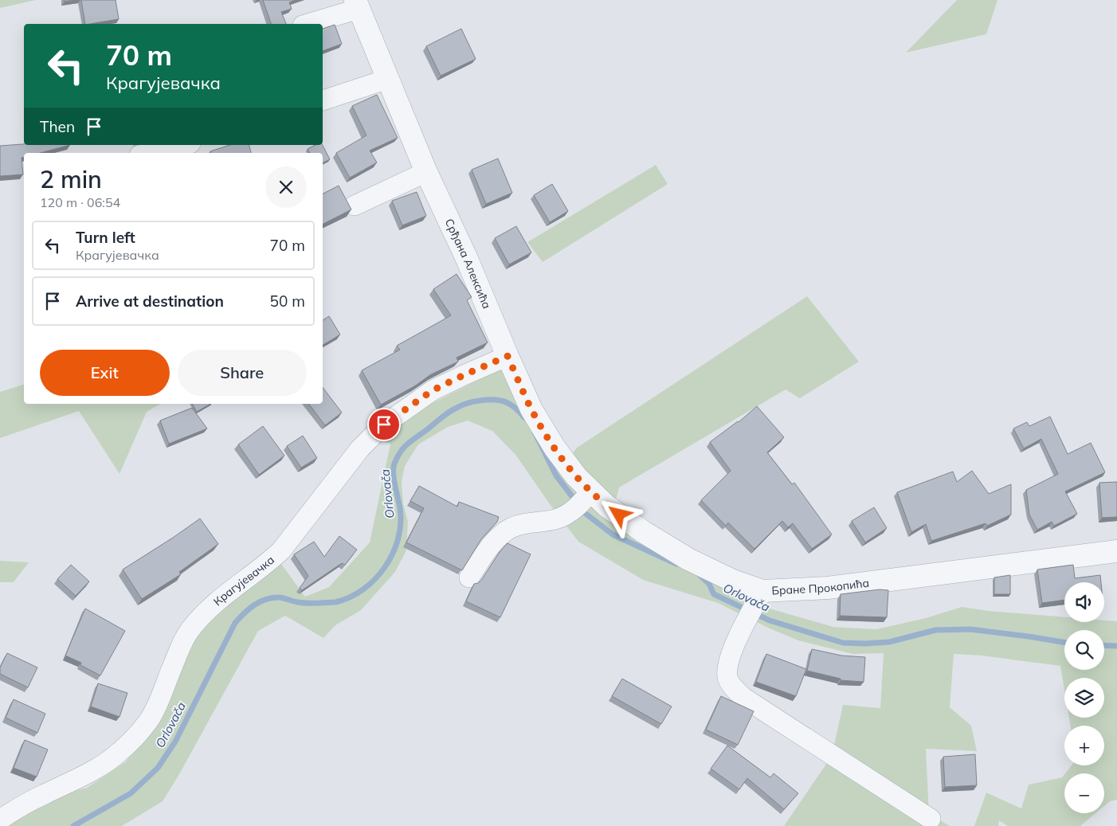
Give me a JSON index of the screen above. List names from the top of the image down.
{
  "streets": {
    "street": ["Срђана Алексића", "Крагујевачка", "Бране Прокопића"]
  },
  "crossings": [
    ["Срђана Алексића", "Крагујевачка"],
    ["Срђана Алексића", "Бране Прокопића"],
    ["Крагујевачка", "Бране Прокопића"]
  ],
  "water": ["Orlovača"],
  "page": {
    "turn": ["70 m", "Крагујевачка"],
    "then": "Then",
    "heading": ["2 min", "120 m · 06:54"],
    "list": [
      {
        "name": "Turn left",
        "note": "Крагујевачка",
        "value": "70 m"
      },
      {
        "name": "Arrive at destination",
        "value": "50 m"
      }
    ],
    "buttons": ["Exit", "Share"],
    "map_buttons": ["+", "−"]
  }
}
